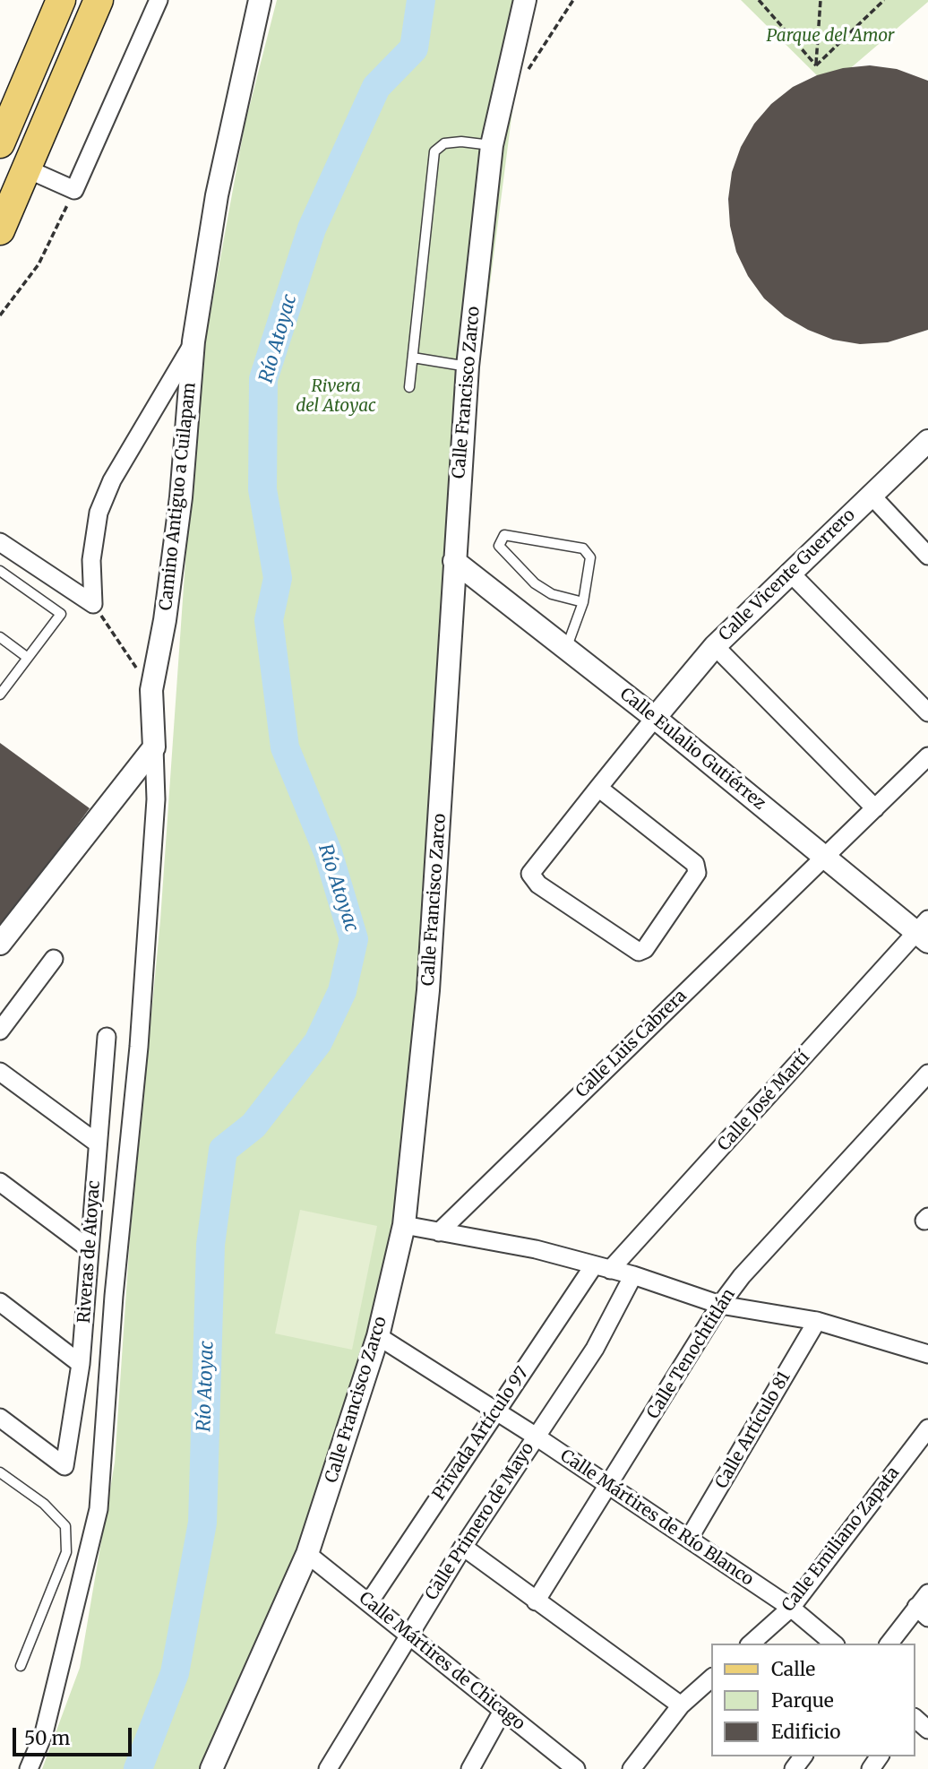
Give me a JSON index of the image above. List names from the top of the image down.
{
  "streets": {
    "street": [
      "Calle Francisco Zarco",
      "Camino Antiguo a Cuilapam",
      "Calle Vicente Guerrero",
      "Calle Eulalio Gutiérrez",
      "Calle Luis Cabrera",
      "Calle José Martí",
      "Riveras de Atoyac",
      "Calle Tenochtitlán",
      "Calle Artículo 81",
      "Privada Artículo 97",
      "Calle Mártires de Río Blanco",
      "Calle Primero de Mayo",
      "Calle Emiliano Zapata",
      "Calle Mártires de Chicago"
    ]
  },
  "crossings": [
    ["Calle Francisco Zarco", "Calle Eulalio Gutiérrez"],
    ["Calle Francisco Zarco", "Calle Mártires de Río Blanco"],
    ["Calle Francisco Zarco", "Calle Mártires de Chicago"],
    ["Calle Vicente Guerrero", "Calle Eulalio Gutiérrez"],
    ["Calle Eulalio Gutiérrez", "Calle Luis Cabrera"],
    ["Calle Eulalio Gutiérrez", "Calle José Martí"],
    ["Calle José Martí", "Privada Artículo 97"],
    ["Calle Tenochtitlán", "Calle Mártires de Río Blanco"],
    ["Calle Artículo 81", "Calle Mártires de Río Blanco"],
    ["Privada Artículo 97", "Calle Mártires de Río Blanco"],
    ["Privada Artículo 97", "Calle Mártires de Chicago"],
    ["Calle Mártires de Río Blanco", "Calle Primero de Mayo"],
    ["Calle Mártires de Río Blanco", "Calle Emiliano Zapata"],
    ["Calle Primero de Mayo", "Calle Mártires de Chicago"]
  ],
  "water": ["Río Atoyac"],
  "parks": ["Parque del Amor", "Rivera del Atoyac"],
  "legend": ["Calle", "Parque", "Edificio"],
  "scale_bar": "50 m"
}
